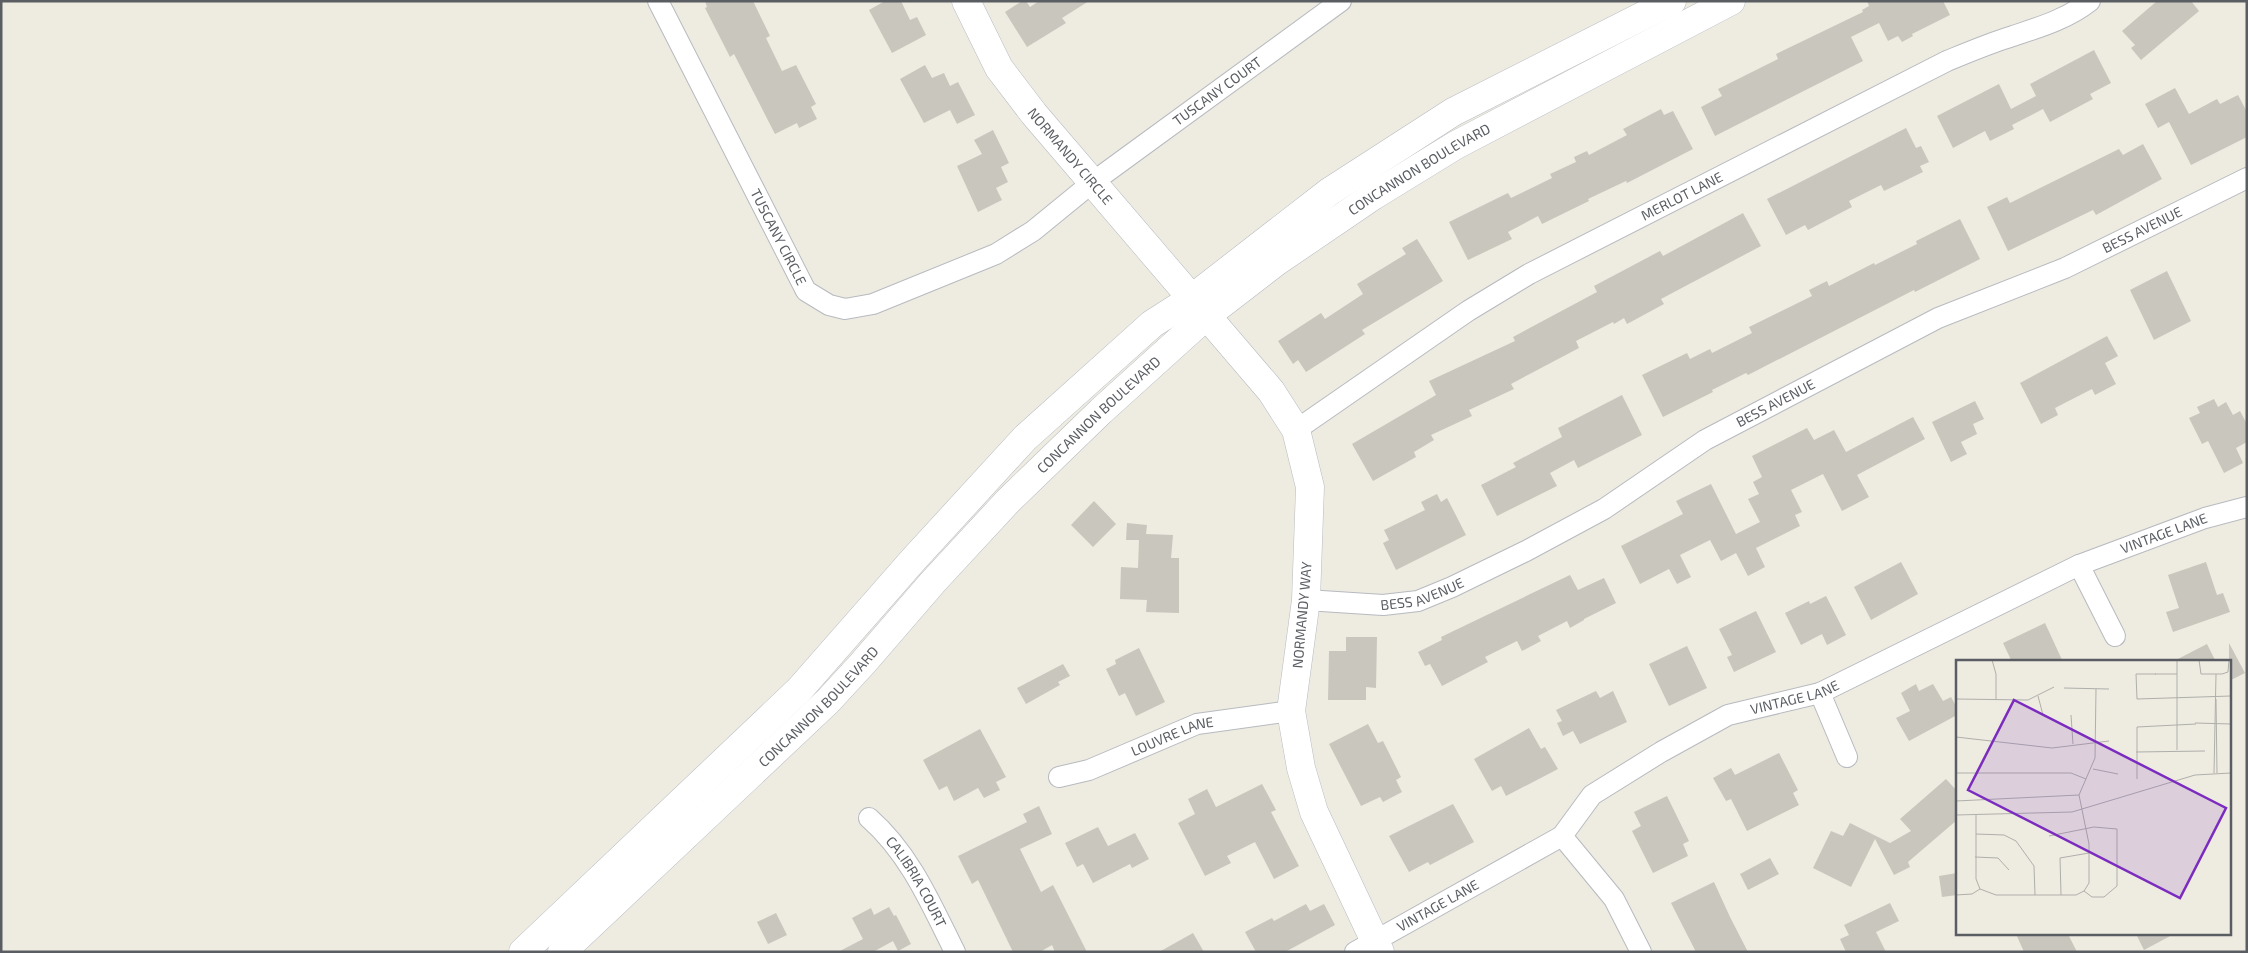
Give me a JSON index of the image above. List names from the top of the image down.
{
  "streets": {
    "main road": ["NORMANDY CIRCLE", "CONCANNON BOULEVARD", "NORMANDY WAY"],
    "street": [
      "TUSCANY COURT",
      "MERLOT LANE",
      "BESS AVENUE",
      "TUSCANY CIRCLE",
      "VINTAGE LANE",
      "LOUVRE LANE",
      "CALIBRIA COURT"
    ]
  },
  "crossings": [
    ["TUSCANY COURT", "NORMANDY CIRCLE"],
    ["TUSCANY COURT", "TUSCANY CIRCLE"],
    ["NORMANDY CIRCLE", "CONCANNON BOULEVARD"],
    ["NORMANDY CIRCLE", "TUSCANY CIRCLE"],
    ["NORMANDY CIRCLE", "NORMANDY WAY"],
    ["CONCANNON BOULEVARD", "NORMANDY WAY"],
    ["MERLOT LANE", "NORMANDY WAY"],
    ["BESS AVENUE", "NORMANDY WAY"],
    ["VINTAGE LANE", "NORMANDY WAY"],
    ["NORMANDY WAY", "LOUVRE LANE"]
  ]
}
